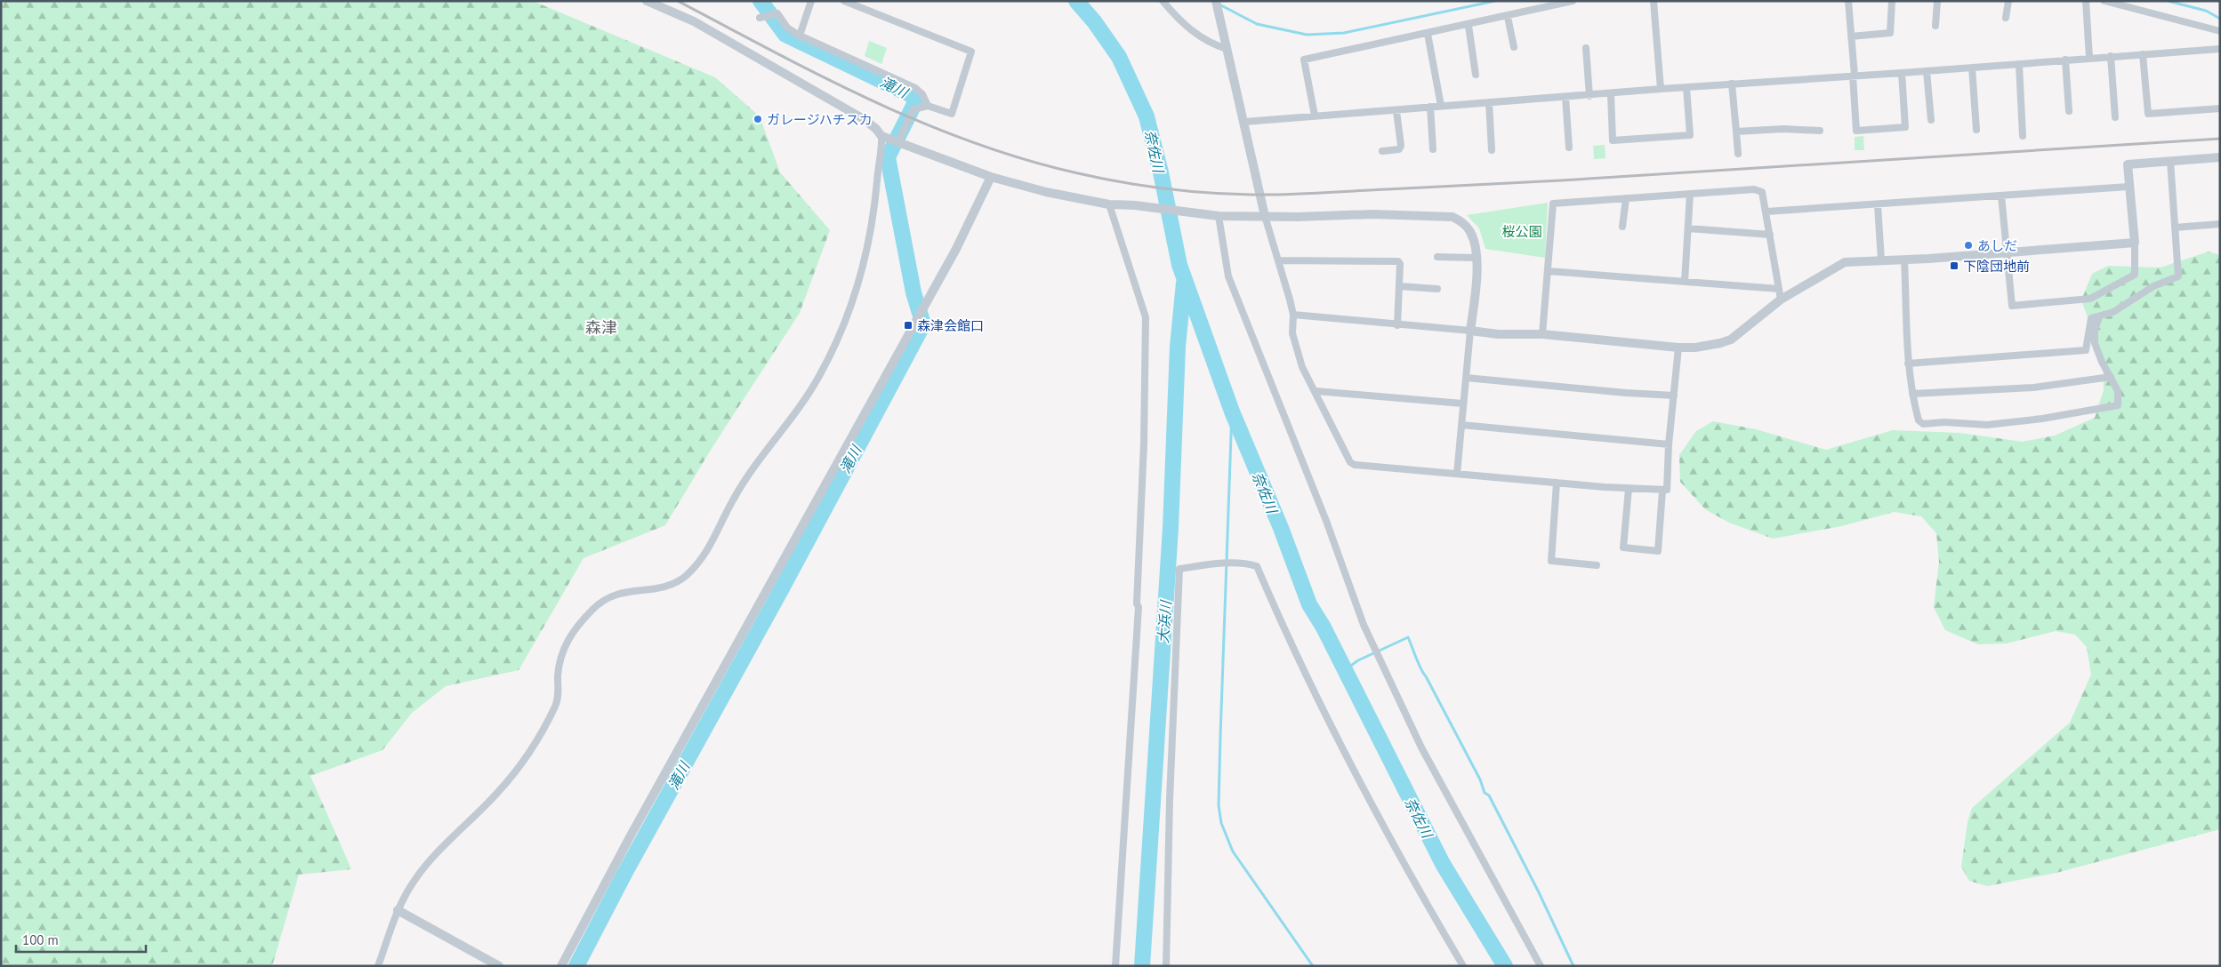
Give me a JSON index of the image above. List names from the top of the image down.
{
  "districts": ["森津"],
  "water": ["滝川", "奈佐川", "大浜川"],
  "parks": ["桜公園"],
  "places": {
    "other": ["ガレージハチスカ", "あしだ"],
    "transit": ["下陰団地前", "森津会館口"]
  },
  "scale_bar": "100 m"
}
